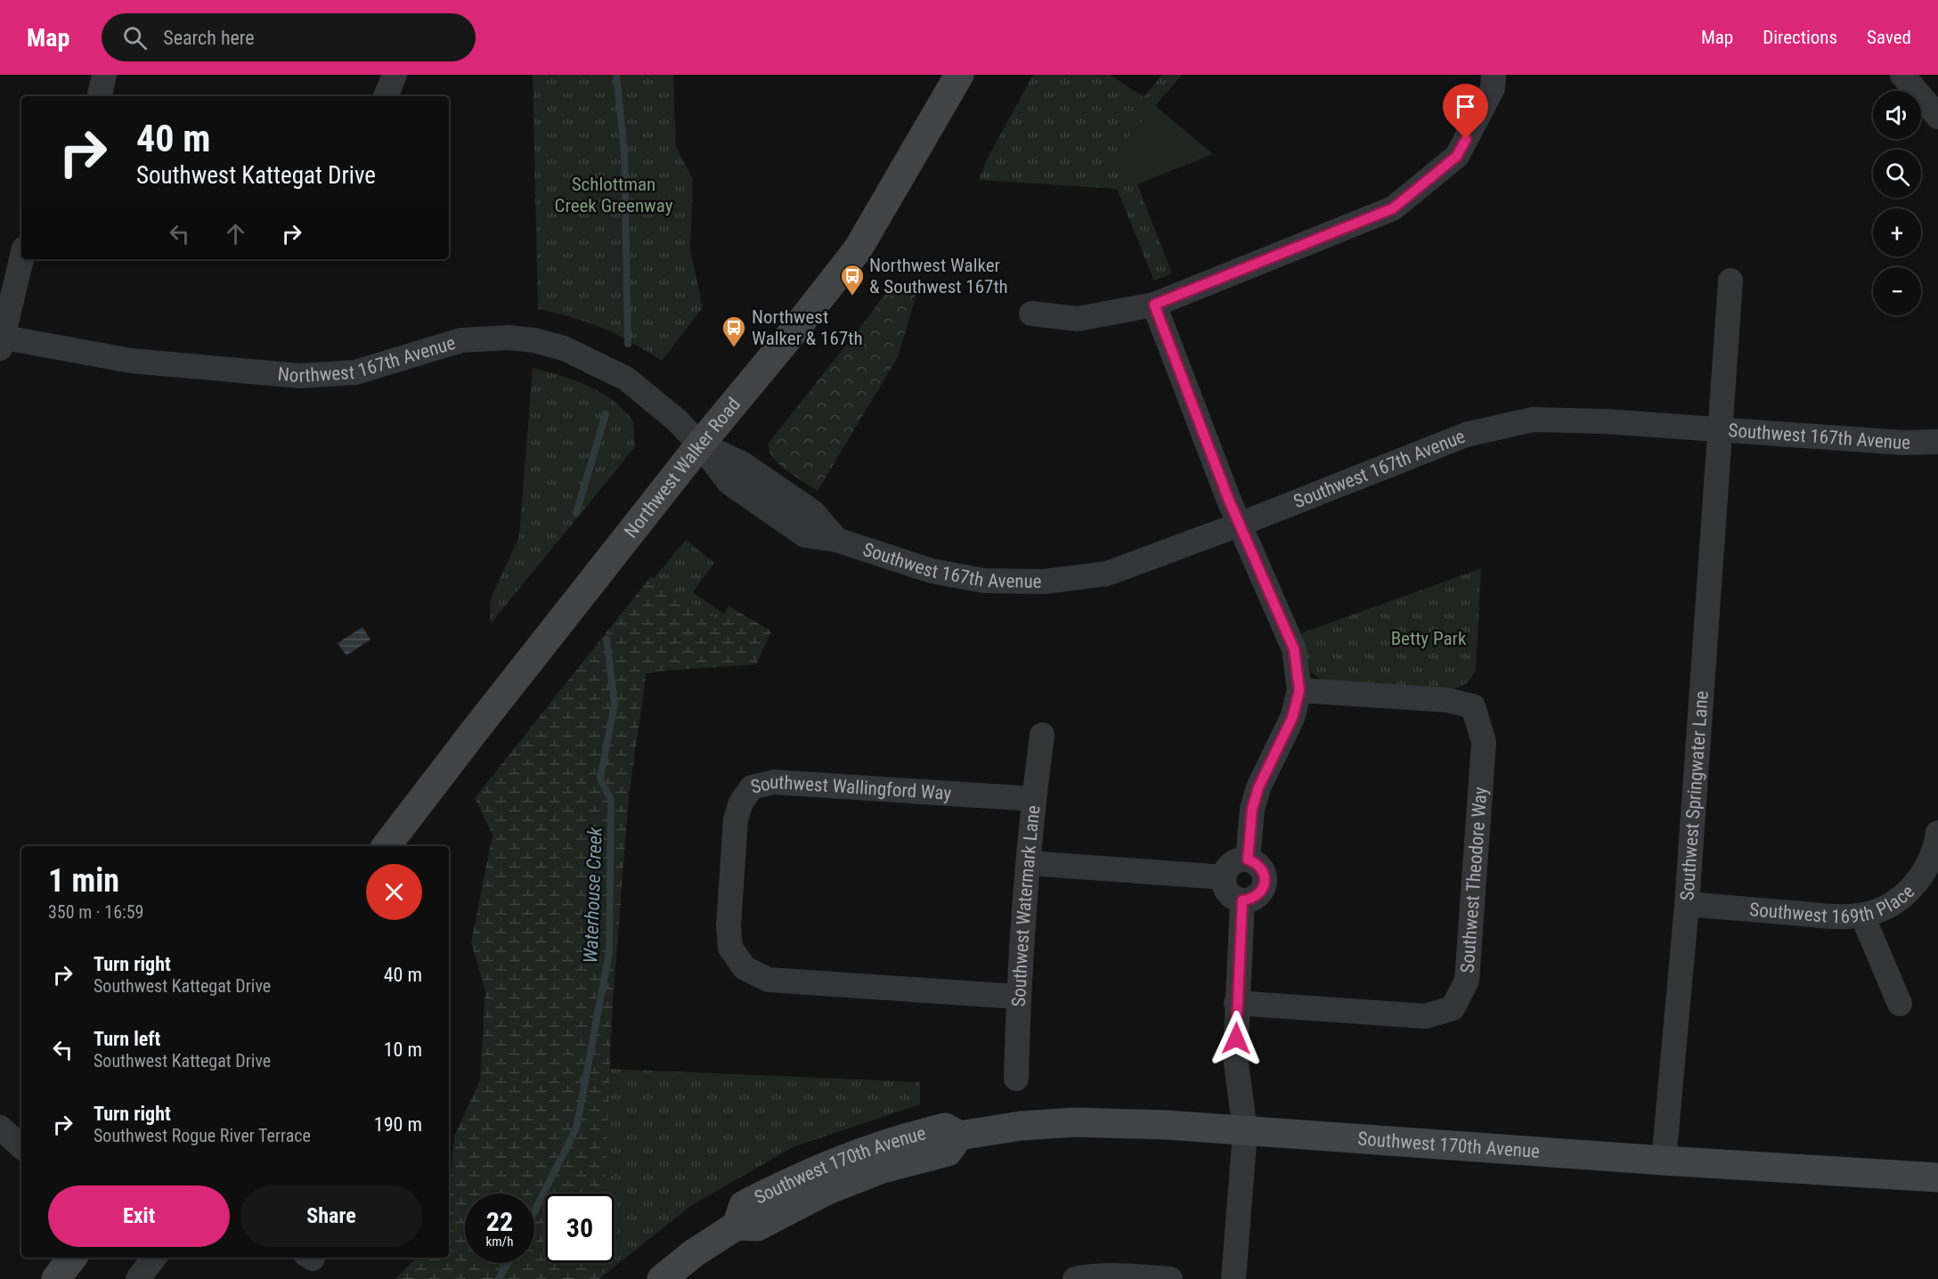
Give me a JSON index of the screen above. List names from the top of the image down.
{
  "streets": {
    "main road": ["Northwest Walker Road", "Southwest 170th Avenue"],
    "street": [
      "Northwest 167th Avenue",
      "Southwest 167th Avenue",
      "Southwest Wallingford Way",
      "Southwest Springwater Lane",
      "Southwest Theodore Way",
      "Southwest 169th Place",
      "Southwest Watermark Lane"
    ]
  },
  "crossings": [
    ["Northwest 167th Avenue", "Southwest 167th Avenue"],
    ["Northwest 167th Avenue", "Northwest Walker Road"],
    ["Southwest 167th Avenue", "Northwest Walker Road"],
    ["Southwest 167th Avenue", "Southwest Springwater Lane"],
    ["Southwest Wallingford Way", "Southwest Watermark Lane"],
    ["Southwest Springwater Lane", "Southwest 169th Place"],
    ["Southwest Springwater Lane", "Southwest 170th Avenue"]
  ],
  "water": ["Waterhouse Creek"],
  "parks": ["Schlottman Creek Greenway", "Betty Park"],
  "places": {
    "bus stop": ["Northwest Walker & Southwest 167th", "Northwest Walker & 167th"]
  },
  "page": {
    "header": "Map",
    "search": "Search here",
    "nav": ["Map", "Directions", "Saved"],
    "map_buttons": ["+", "−"],
    "turn": ["40 m", "Southwest Kattegat Drive"],
    "heading": ["1 min", "350 m · 16:59"],
    "list": [
      {
        "name": "Turn right",
        "note": "Southwest Kattegat Drive",
        "value": "40 m"
      },
      {
        "name": "Turn left",
        "note": "Southwest Kattegat Drive",
        "value": "10 m"
      },
      {
        "name": "Turn right",
        "note": "Southwest Rogue River Terrace",
        "value": "190 m"
      }
    ],
    "buttons": ["Exit", "Share"],
    "speed": "22 km/h",
    "limit": "30"
  }
}
